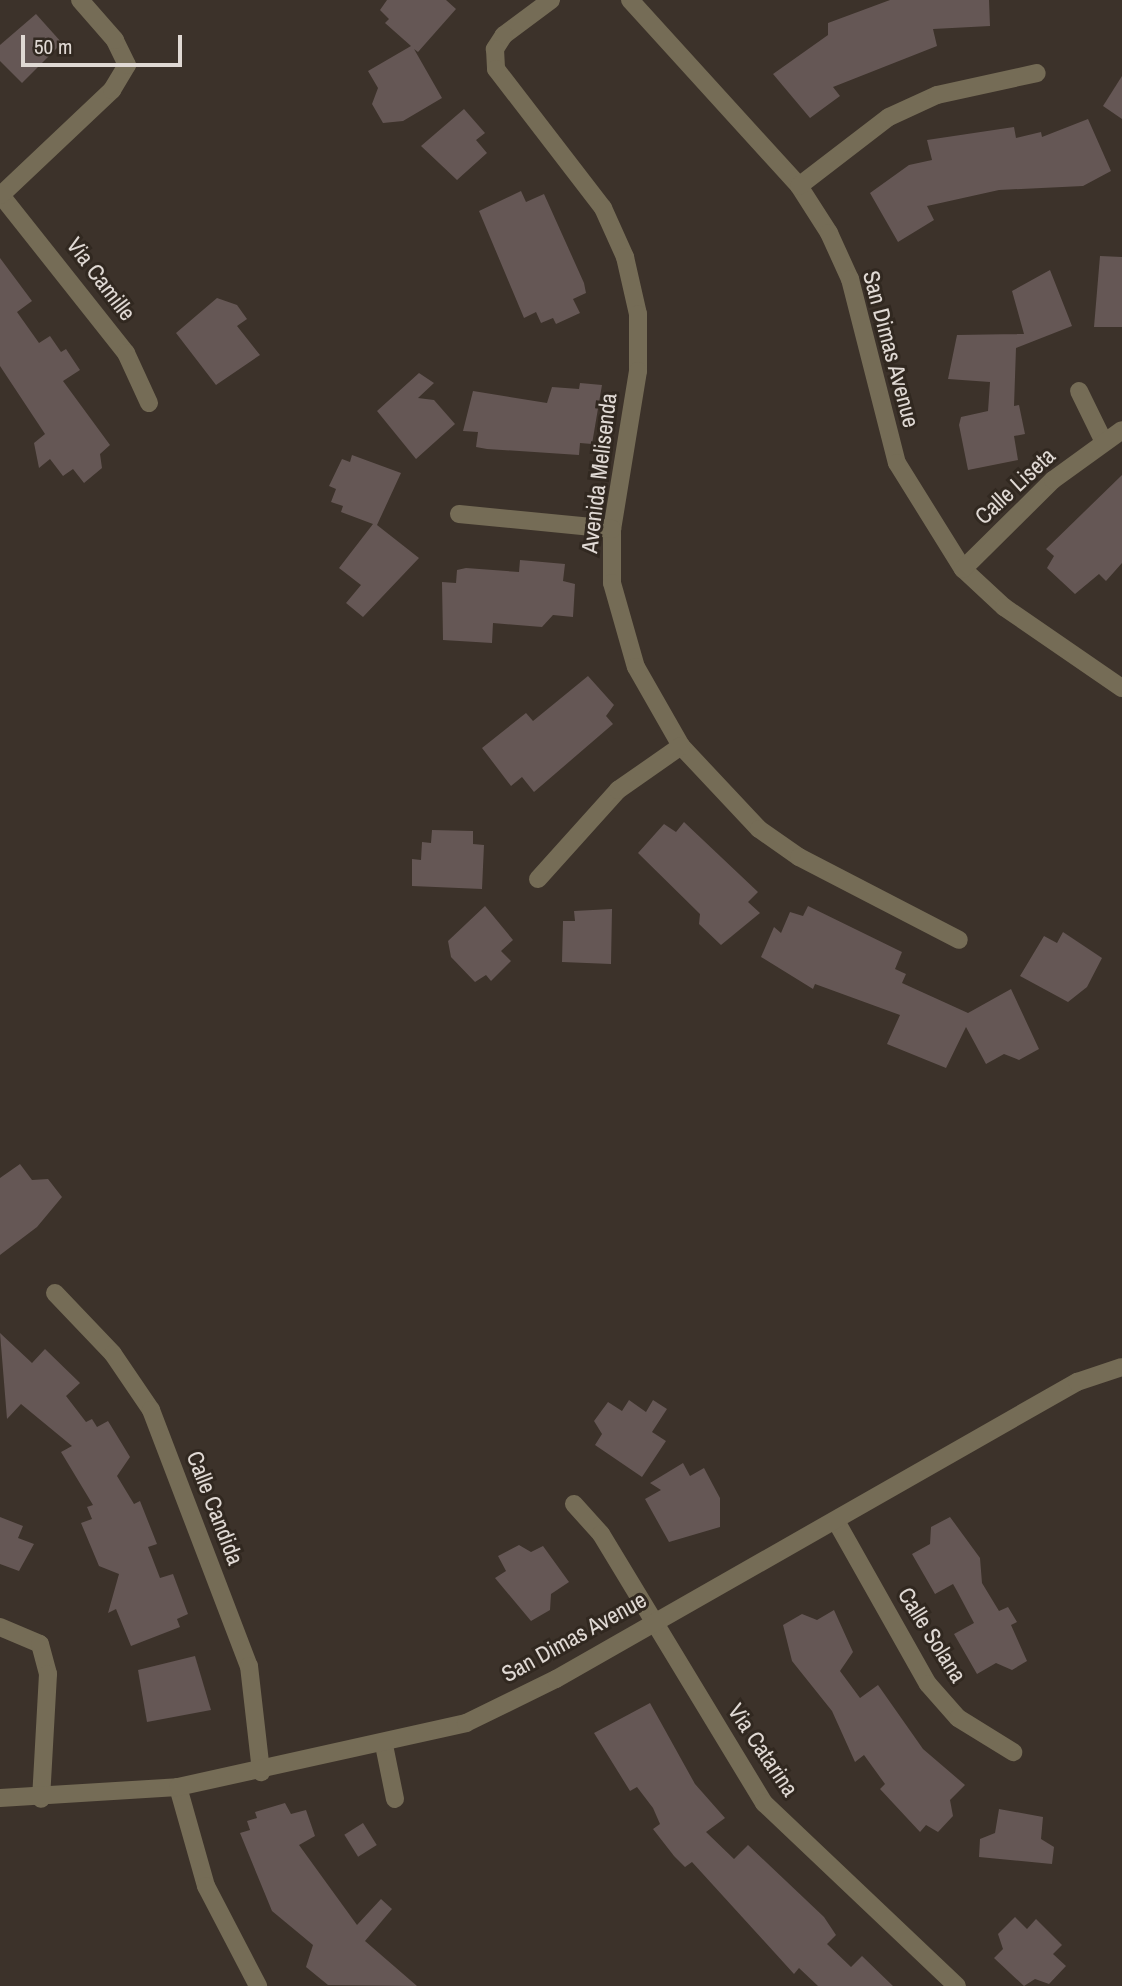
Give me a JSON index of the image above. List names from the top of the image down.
{
  "streets": {
    "street": [
      "Via Camille",
      "San Dimas Avenue",
      "Avenida Melisenda",
      "Calle Liseta",
      "Calle Candida",
      "Calle Solana",
      "Via Catarina"
    ]
  },
  "crossings": [
    ["San Dimas Avenue", "Calle Liseta"],
    ["San Dimas Avenue", "Calle Candida"],
    ["San Dimas Avenue", "Calle Solana"],
    ["San Dimas Avenue", "Via Catarina"]
  ],
  "scale_bar": "50 m"
}
